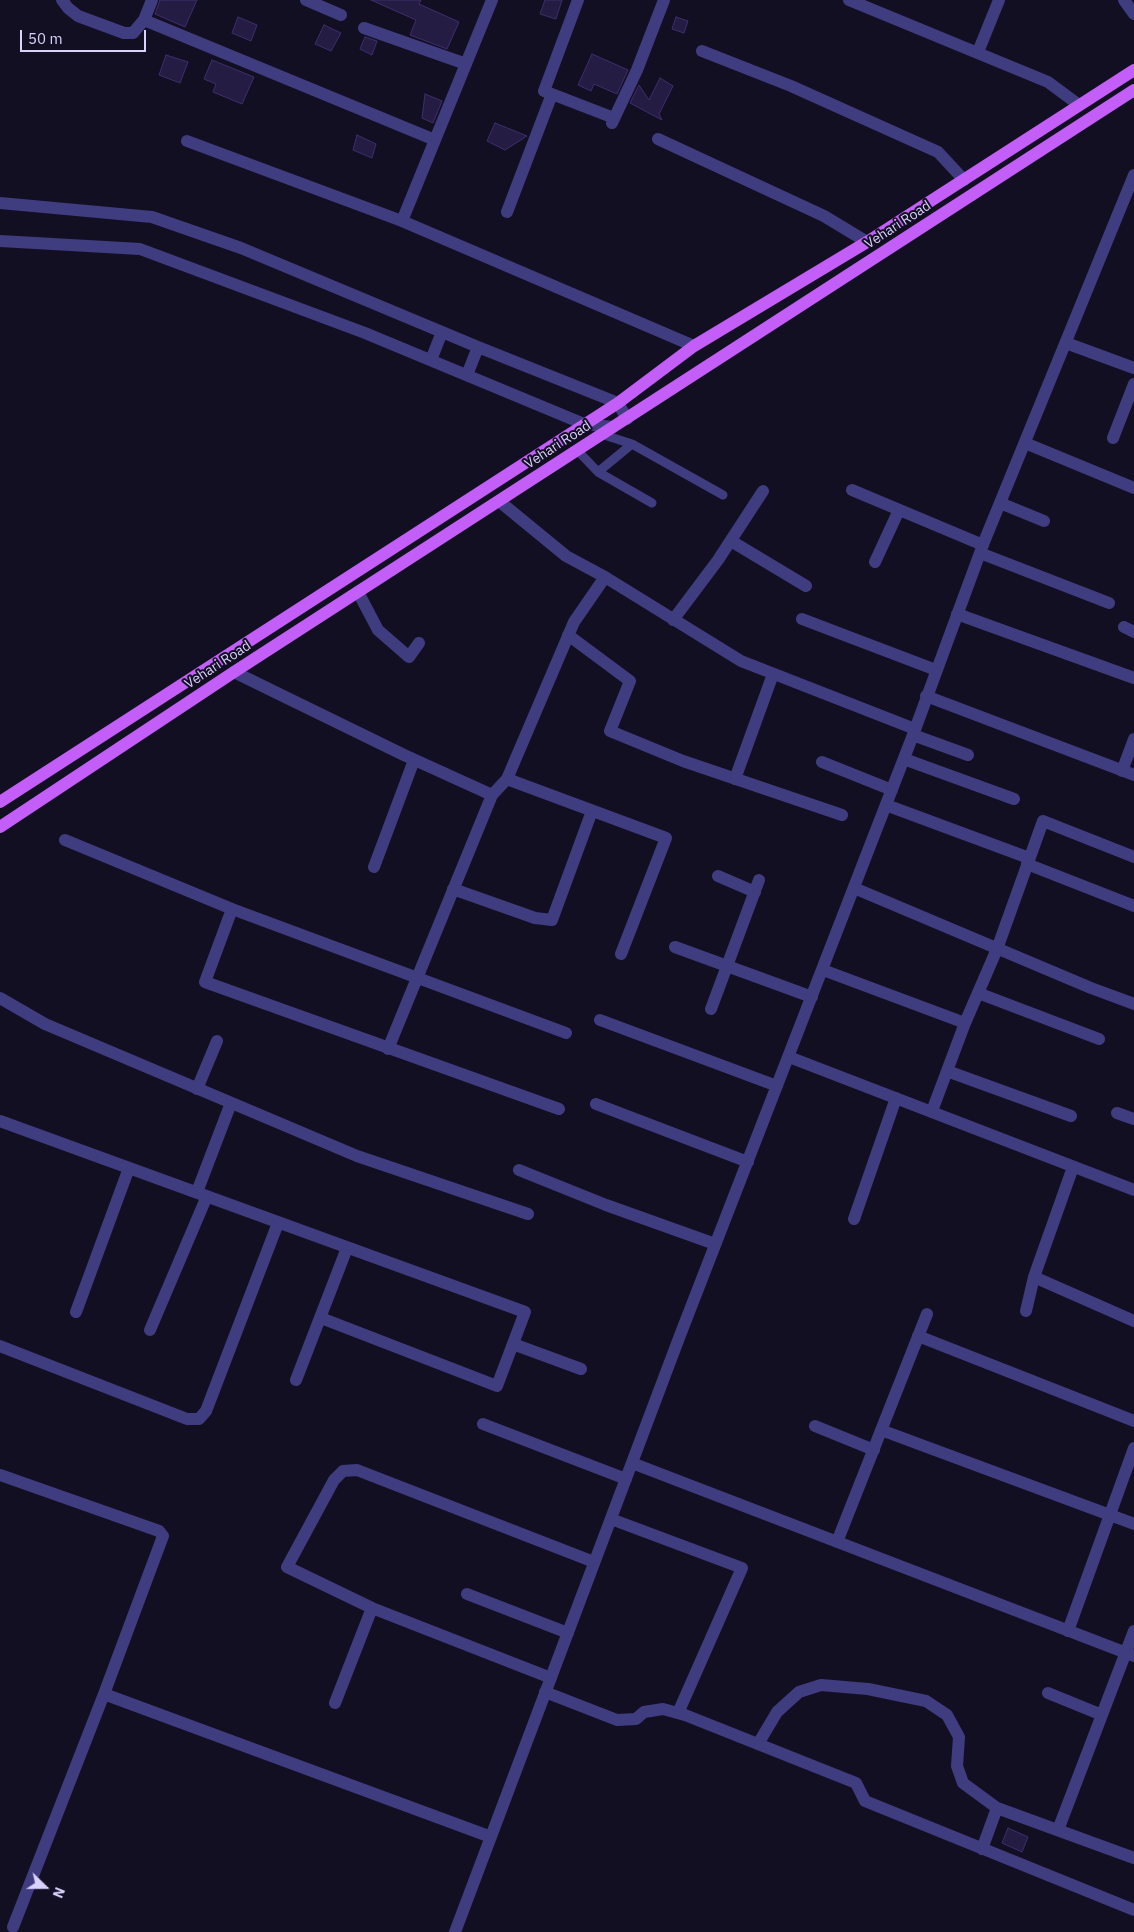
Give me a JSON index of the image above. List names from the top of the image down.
{
  "streets": {
    "main road": ["Vehari Road"]
  },
  "scale_bar": "50 m",
  "north": "right"
}
